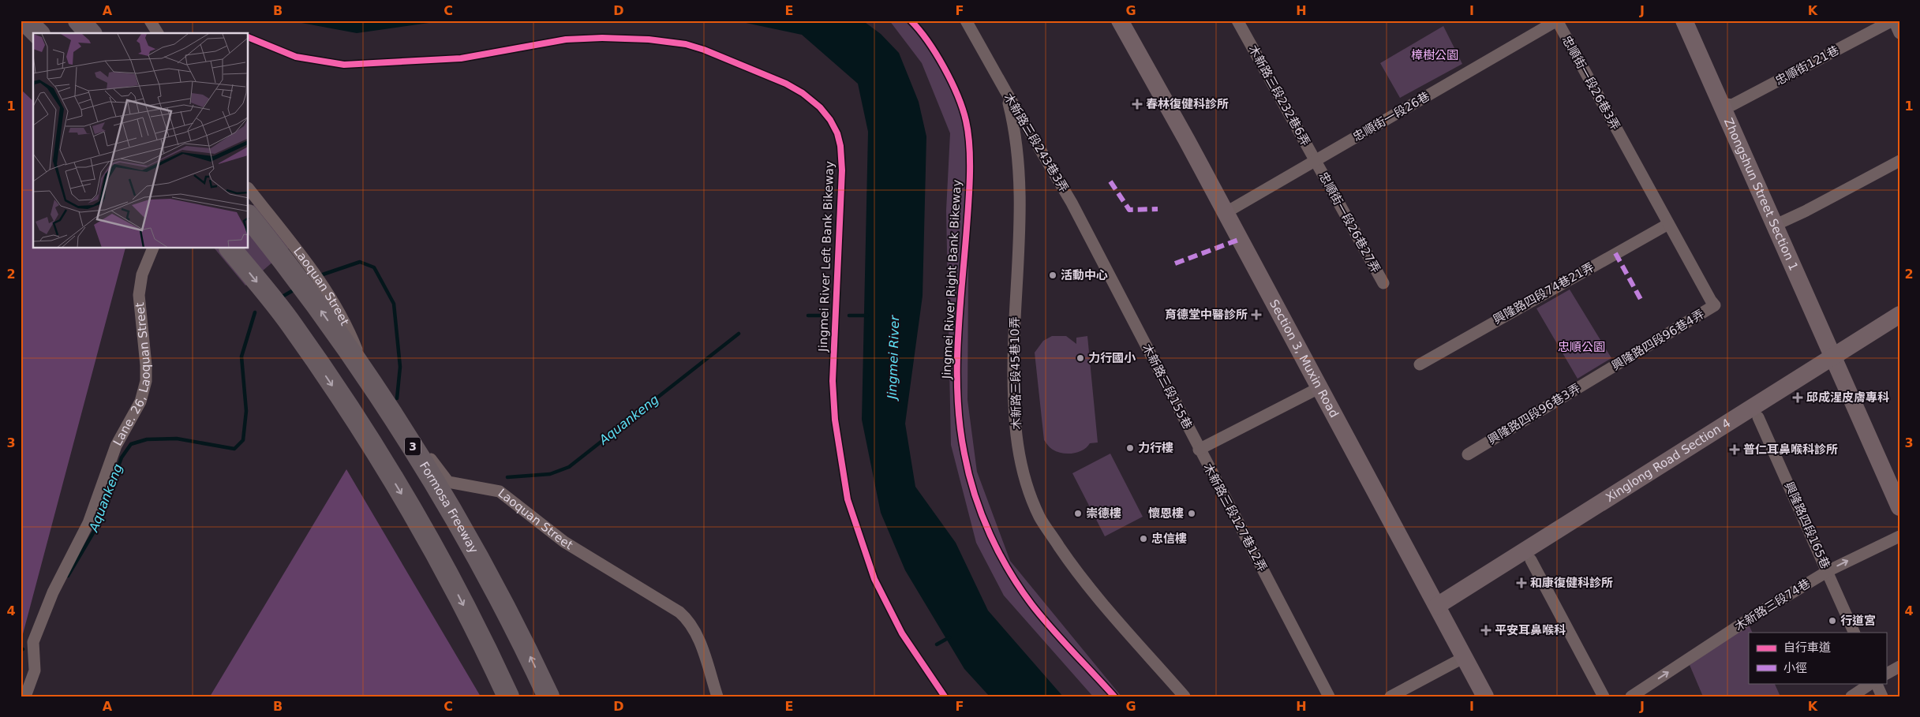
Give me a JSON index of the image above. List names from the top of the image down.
{
  "streets": {
    "highway": ["3", "Formosa Freeway"],
    "main road": ["Zhongshun Street Section 1", "Section 3, Muxin Road", "Xinglong Road Section 4"],
    "street": [
      "忠順街121巷",
      "忠順街一段26巷3弄",
      "木新路三段232巷6弄",
      "忠順街一段26巷",
      "木新路三段243巷3弄",
      "忠順街一段26巷27弄",
      "Laoquan Street",
      "興隆路四段74巷21弄",
      "興隆路四段96巷4弄",
      "木新路三段45巷10弄",
      "Lane. 26, Laoquan Street",
      "木新路三段155巷",
      "興隆路四段96巷3弄",
      "木新路三段127巷12弄",
      "興隆路四段165巷",
      "木新路三段74巷"
    ],
    "cycle path": ["Jingmei River Left Bank Bikeway", "Jingmei River Right Bank Bikeway"]
  },
  "crossings": [
    ["忠順街121巷", "Zhongshun Street Section 1"],
    ["忠順街一段26巷3弄", "忠順街一段26巷"],
    ["忠順街一段26巷3弄", "興隆路四段74巷21弄"],
    ["忠順街一段26巷3弄", "興隆路四段96巷4弄"],
    ["木新路三段232巷6弄", "忠順街一段26巷"],
    ["木新路三段232巷6弄", "忠順街一段26巷27弄"],
    ["忠順街一段26巷", "忠順街一段26巷27弄"],
    ["忠順街一段26巷", "Section 3, Muxin Road"],
    ["木新路三段243巷3弄", "木新路三段45巷10弄"],
    ["木新路三段243巷3弄", "木新路三段155巷"],
    ["Zhongshun Street Section 1", "Xinglong Road Section 4"],
    ["興隆路四段96巷4弄", "興隆路四段96巷3弄"],
    ["Section 3, Muxin Road", "Xinglong Road Section 4"],
    ["木新路三段155巷", "木新路三段127巷12弄"],
    ["Xinglong Road Section 4", "興隆路四段165巷"],
    ["興隆路四段165巷", "木新路三段74巷"]
  ],
  "one_way": ["木新路三段74巷"],
  "water": ["Jingmei River", "Aquankeng"],
  "parks": ["樟樹公園", "忠順公園"],
  "places": {
    "health": [
      "春林復健科診所",
      "育德堂中醫診所",
      "邱成湦皮膚專科",
      "普仁耳鼻喉科診所",
      "和康復健科診所",
      "平安耳鼻喉科"
    ],
    "other": [
      "活動中心",
      "力行國小",
      "力行樓",
      "崇德樓",
      "懷恩樓",
      "忠信樓",
      "行道宮"
    ]
  },
  "legend": ["自行車道", "小徑"],
  "grid": {
    "columns": [
      "A",
      "B",
      "C",
      "D",
      "E",
      "F",
      "G",
      "H",
      "I",
      "J",
      "K"
    ],
    "rows": [
      "1",
      "2",
      "3",
      "4"
    ]
  }
}
